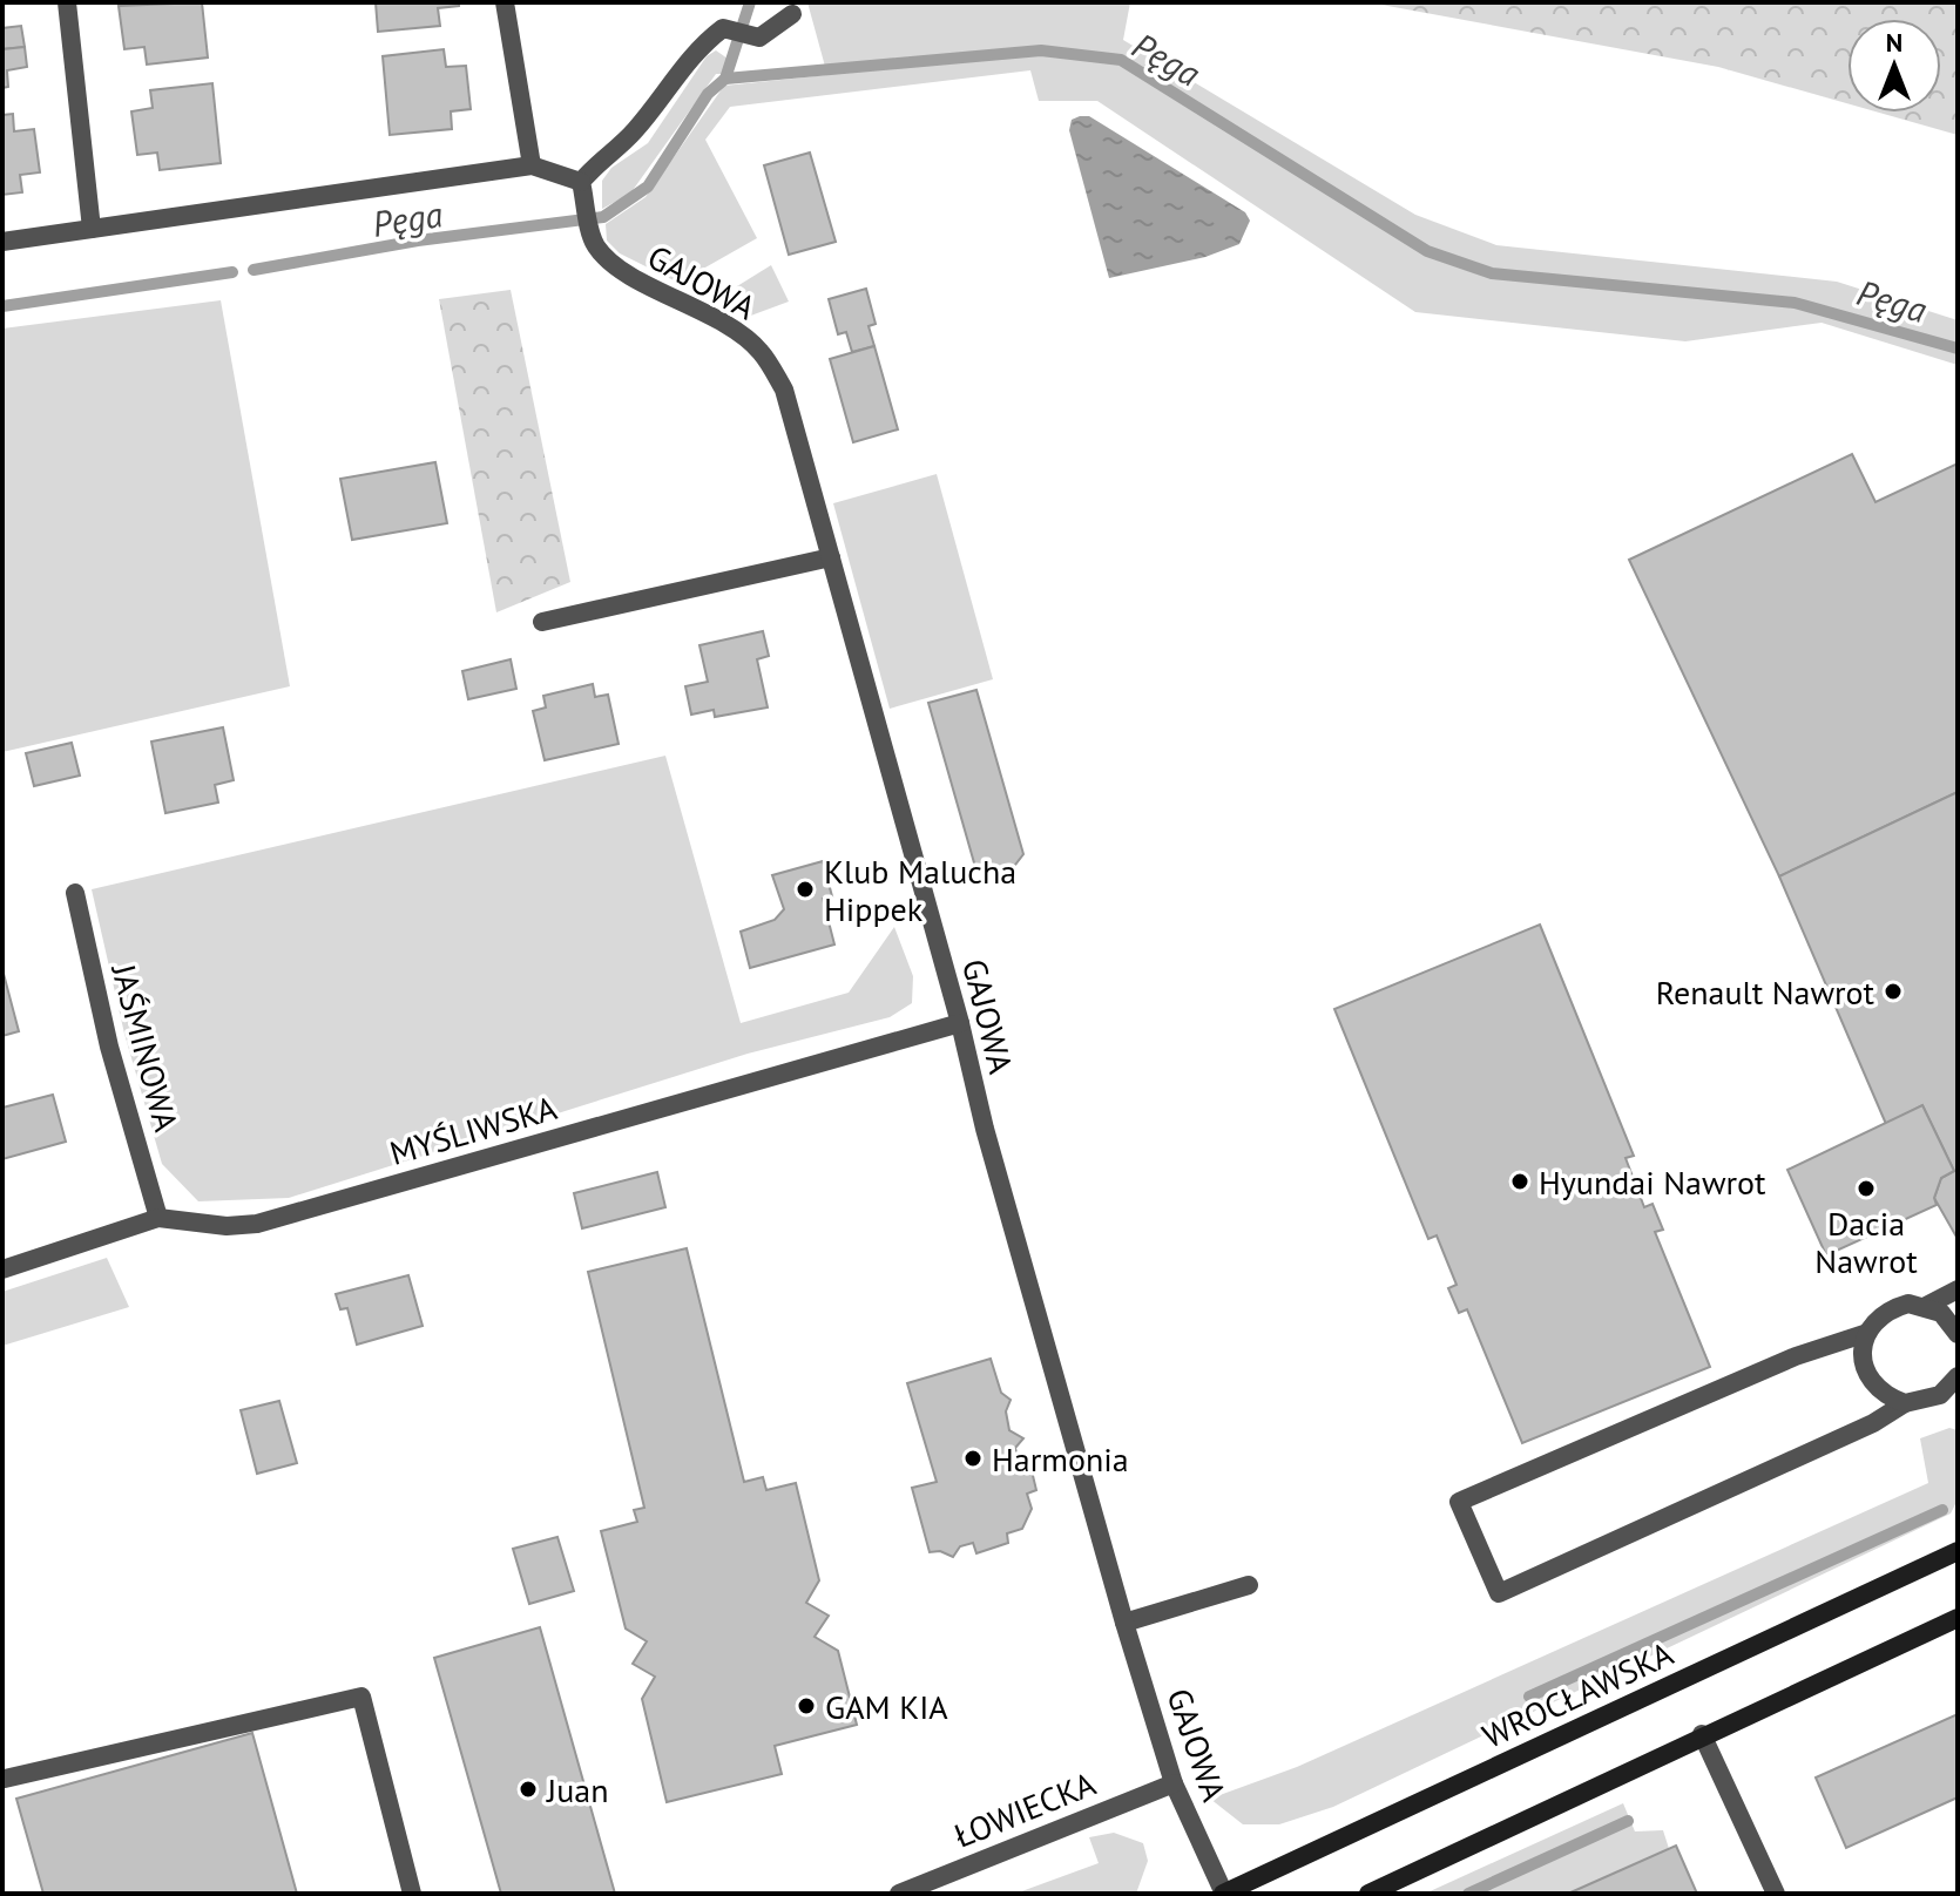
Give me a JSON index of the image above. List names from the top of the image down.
{
  "streets": {
    "main road": ["WROCŁAWSKA"],
    "street": [
      "GAJOWA",
      "JAŚMINOWA",
      "MYŚLIWSKA",
      "ŁOWIECKA"
    ]
  },
  "crossings": [
    ["GAJOWA", "MYŚLIWSKA"],
    ["GAJOWA", "WROCŁAWSKA"],
    ["GAJOWA", "ŁOWIECKA"],
    ["JAŚMINOWA", "MYŚLIWSKA"]
  ],
  "water": ["Pęga"],
  "places": [
    "Klub Malucha Hippek",
    "Renault Nawrot",
    "Hyundai Nawrot",
    "Dacia Nawrot",
    "Harmonia",
    "GAM KIA",
    "Juan"
  ],
  "north": "top"
}
